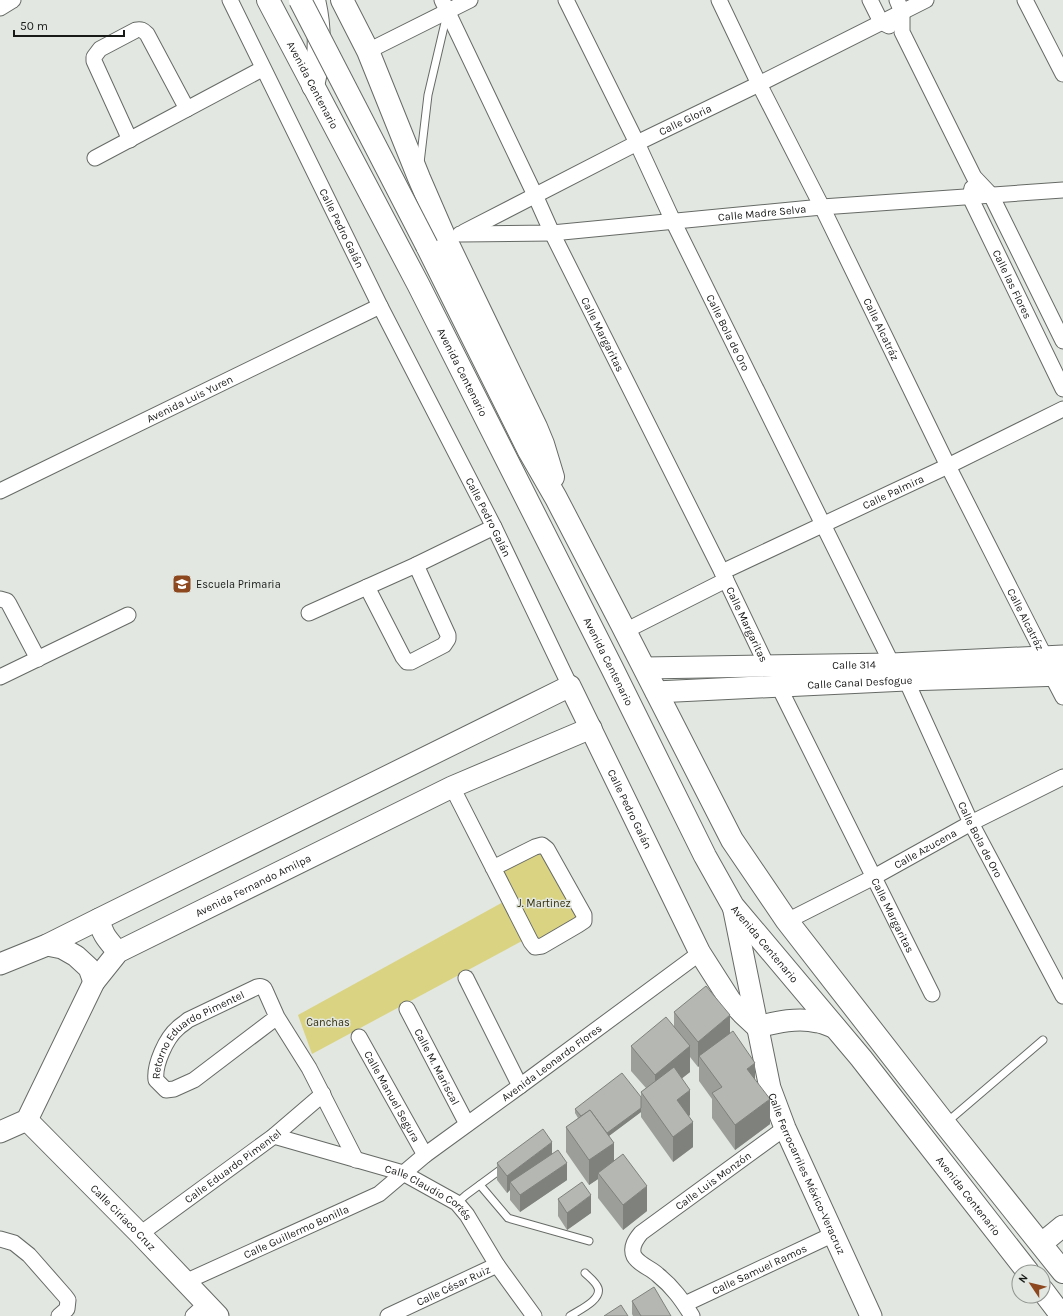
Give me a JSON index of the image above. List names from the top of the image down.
{
  "streets": {
    "main road": ["Avenida Centenario"],
    "street": [
      "Calle Gloria",
      "Calle Madre Selva",
      "Calle Pedro Galán",
      "Calle las Flores",
      "Calle Alcatráz",
      "Calle Bola de Oro",
      "Calle Margaritas",
      "Avenida Luis Yuren",
      "Calle Palmira",
      "Calle 314",
      "Calle Canal Desfogue",
      "Calle Azucena",
      "Avenida Fernando Amilpa",
      "Retorno Eduardo Pimentel",
      "Avenida Leonardo Flores",
      "Calle M. Mariscal",
      "Calle Manuel Segura",
      "Calle Eduardo Pimentel",
      "Calle Ferrocarriles México-Veracruz",
      "Calle Luis Monzón",
      "Calle Claudio Cortés",
      "Calle Ciriaco Cruz",
      "Calle Guillermo Bonilla",
      "Calle Samuel Ramos",
      "Calle César Ruiz"
    ]
  },
  "crossings": [
    ["Avenida Centenario", "Calle Ferrocarriles México-Veracruz"],
    ["Calle Gloria", "Calle Madre Selva"],
    ["Calle Gloria", "Calle las Flores"],
    ["Calle Gloria", "Calle Alcatráz"],
    ["Calle Gloria", "Calle Bola de Oro"],
    ["Calle Gloria", "Calle Margaritas"],
    ["Calle Madre Selva", "Calle las Flores"],
    ["Calle Madre Selva", "Calle Alcatráz"],
    ["Calle Madre Selva", "Calle Bola de Oro"],
    ["Calle Madre Selva", "Calle Margaritas"],
    ["Calle Pedro Galán", "Avenida Luis Yuren"],
    ["Calle Pedro Galán", "Avenida Fernando Amilpa"],
    ["Calle Pedro Galán", "Avenida Leonardo Flores"],
    ["Calle Pedro Galán", "Calle Ferrocarriles México-Veracruz"],
    ["Calle Alcatráz", "Calle Palmira"],
    ["Calle Alcatráz", "Calle 314"],
    ["Calle Alcatráz", "Calle Canal Desfogue"],
    ["Calle Bola de Oro", "Calle Palmira"],
    ["Calle Bola de Oro", "Calle 314"],
    ["Calle Bola de Oro", "Calle Canal Desfogue"],
    ["Calle Bola de Oro", "Calle Azucena"],
    ["Calle Margaritas", "Calle Palmira"],
    ["Calle Margaritas", "Calle 314"],
    ["Calle Margaritas", "Calle Canal Desfogue"],
    ["Calle Margaritas", "Calle Azucena"],
    ["Calle 314", "Calle Canal Desfogue"],
    ["Avenida Fernando Amilpa", "Calle Ciriaco Cruz"],
    ["Retorno Eduardo Pimentel", "Calle Eduardo Pimentel"],
    ["Retorno Eduardo Pimentel", "Calle Claudio Cortés"],
    ["Avenida Leonardo Flores", "Calle M. Mariscal"],
    ["Avenida Leonardo Flores", "Calle Manuel Segura"],
    ["Avenida Leonardo Flores", "Calle Claudio Cortés"],
    ["Avenida Leonardo Flores", "Calle Guillermo Bonilla"],
    ["Calle Eduardo Pimentel", "Calle Claudio Cortés"],
    ["Calle Eduardo Pimentel", "Calle Ciriaco Cruz"],
    ["Calle Ferrocarriles México-Veracruz", "Calle Luis Monzón"],
    ["Calle Ferrocarriles México-Veracruz", "Calle Samuel Ramos"],
    ["Calle Luis Monzón", "Calle Samuel Ramos"],
    ["Calle Claudio Cortés", "Calle Guillermo Bonilla"],
    ["Calle Claudio Cortés", "Calle César Ruiz"],
    ["Calle Ciriaco Cruz", "Calle Guillermo Bonilla"]
  ],
  "parks": ["J. Martinez", "Canchas"],
  "places": {
    "school or university": ["Escuela Primaria"]
  },
  "scale_bar": "50 m",
  "north": "top left"
}
